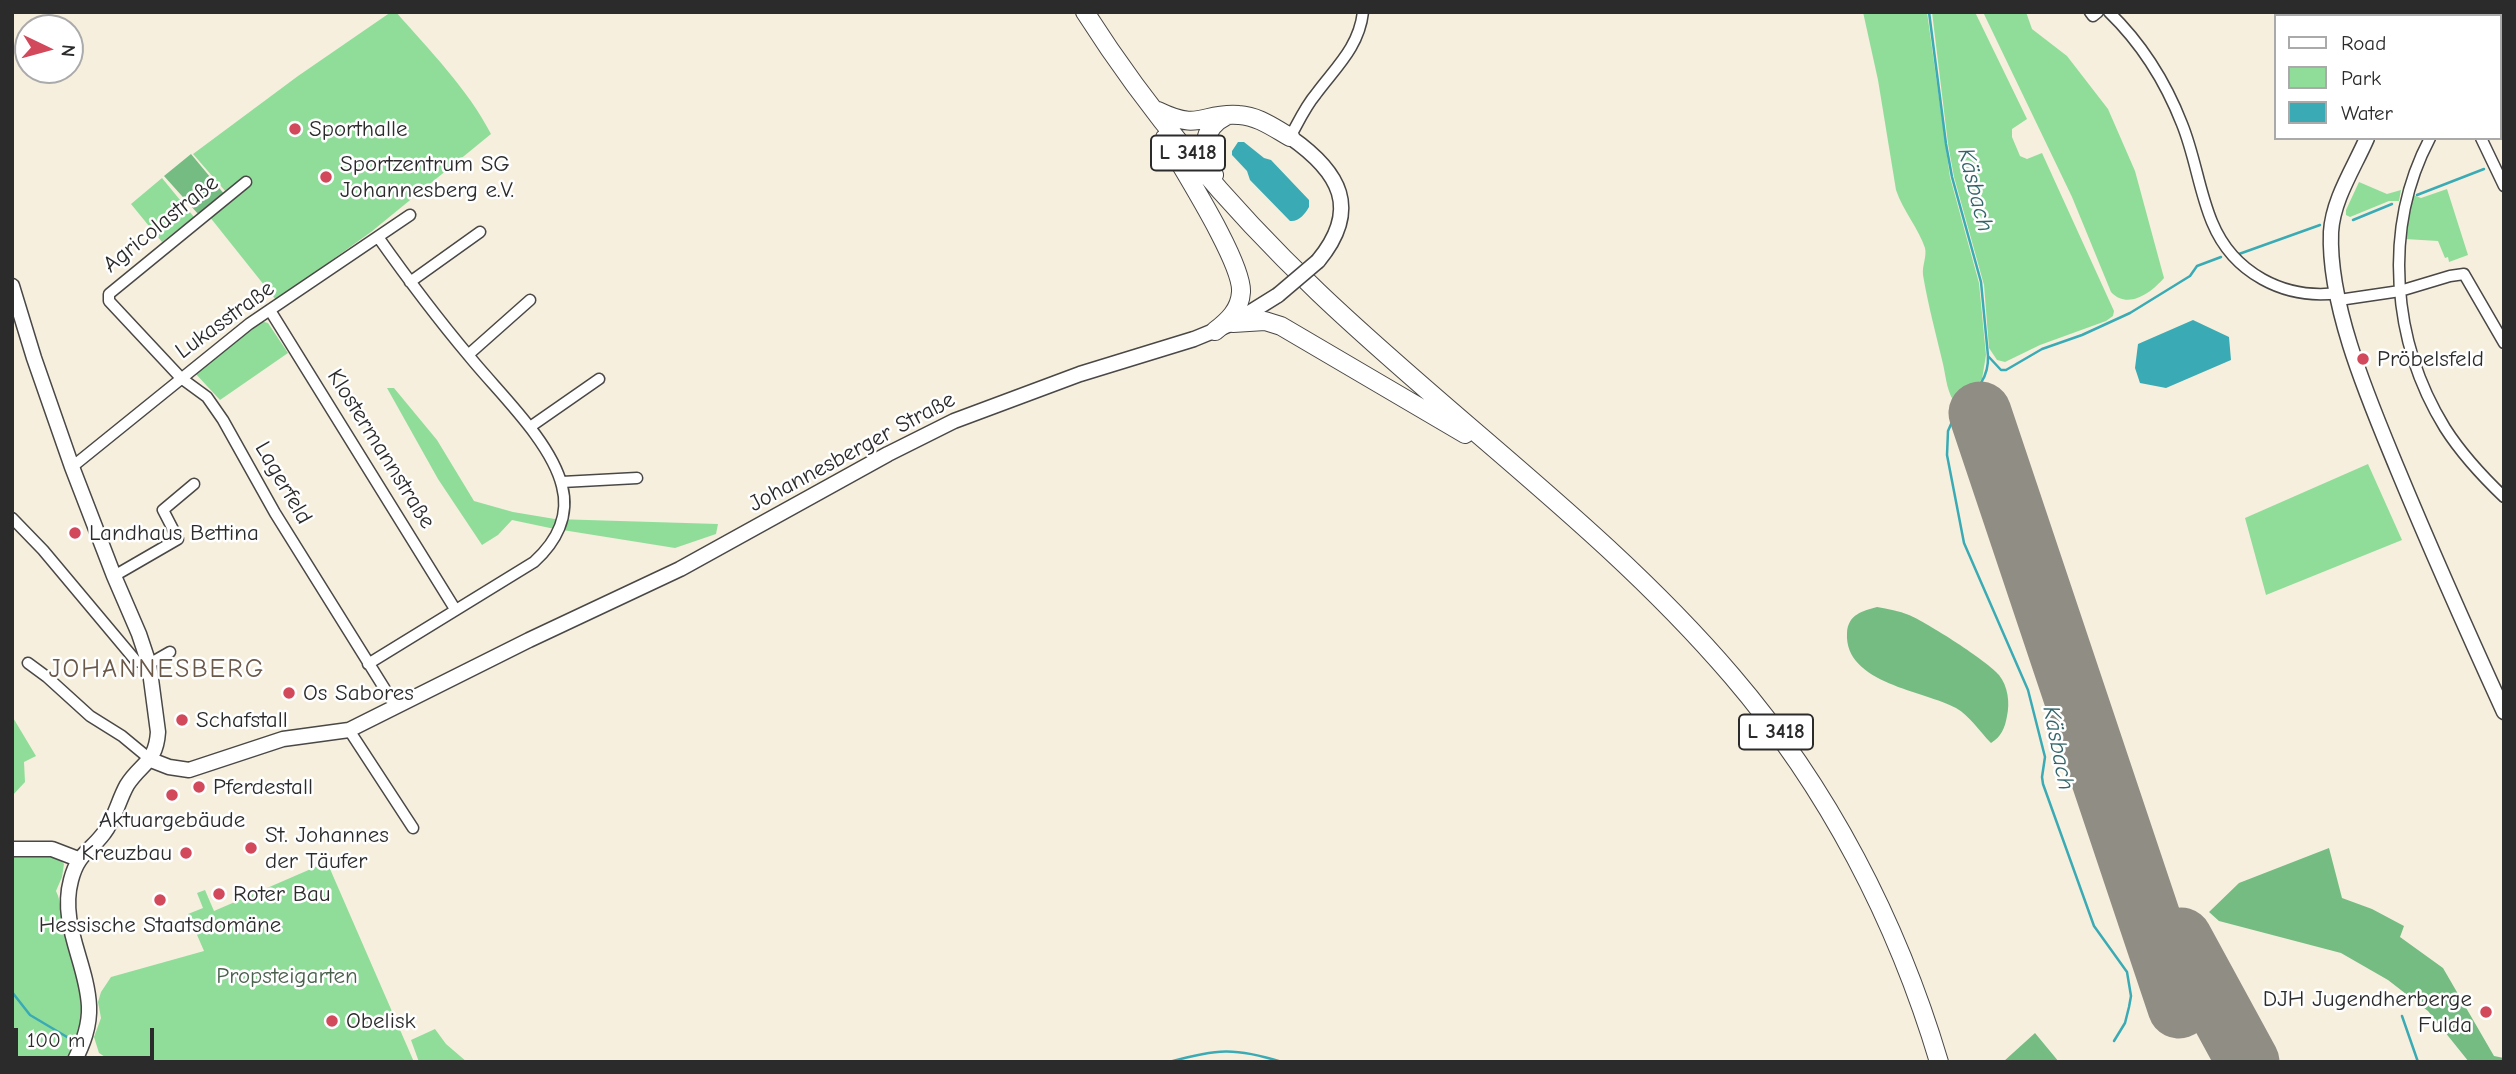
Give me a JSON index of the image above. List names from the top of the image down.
{
  "streets": {
    "main road": ["L 3418"],
    "street": [
      "Agricolastraße",
      "Lukasstraße",
      "Klostermannstraße",
      "Johannesberger Straße",
      "Lagerfeld"
    ]
  },
  "crossings": [
    ["Agricolastraße", "Lagerfeld"],
    ["Lukasstraße", "Klostermannstraße"],
    ["Lukasstraße", "Lagerfeld"],
    ["Johannesberger Straße", "Lagerfeld"]
  ],
  "districts": ["JOHANNESBERG"],
  "water": ["Käsbach"],
  "parks": ["Propsteigarten"],
  "places": [
    "Sporthalle",
    "Sportzentrum SG Johannesberg e.V.",
    "Pröbelsfeld",
    "Landhaus Bettina",
    "Os Sabores",
    "Schafstall",
    "Pferdestall",
    "Aktuargebäude",
    "St. Johannes der Täufer",
    "Kreuzbau",
    "Roter Bau",
    "Hessische Staatsdomäne",
    "DJH Jugendherberge Fulda",
    "Obelisk"
  ],
  "legend": ["Road", "Park", "Water"],
  "scale_bar": "100 m",
  "north": "right"
}
